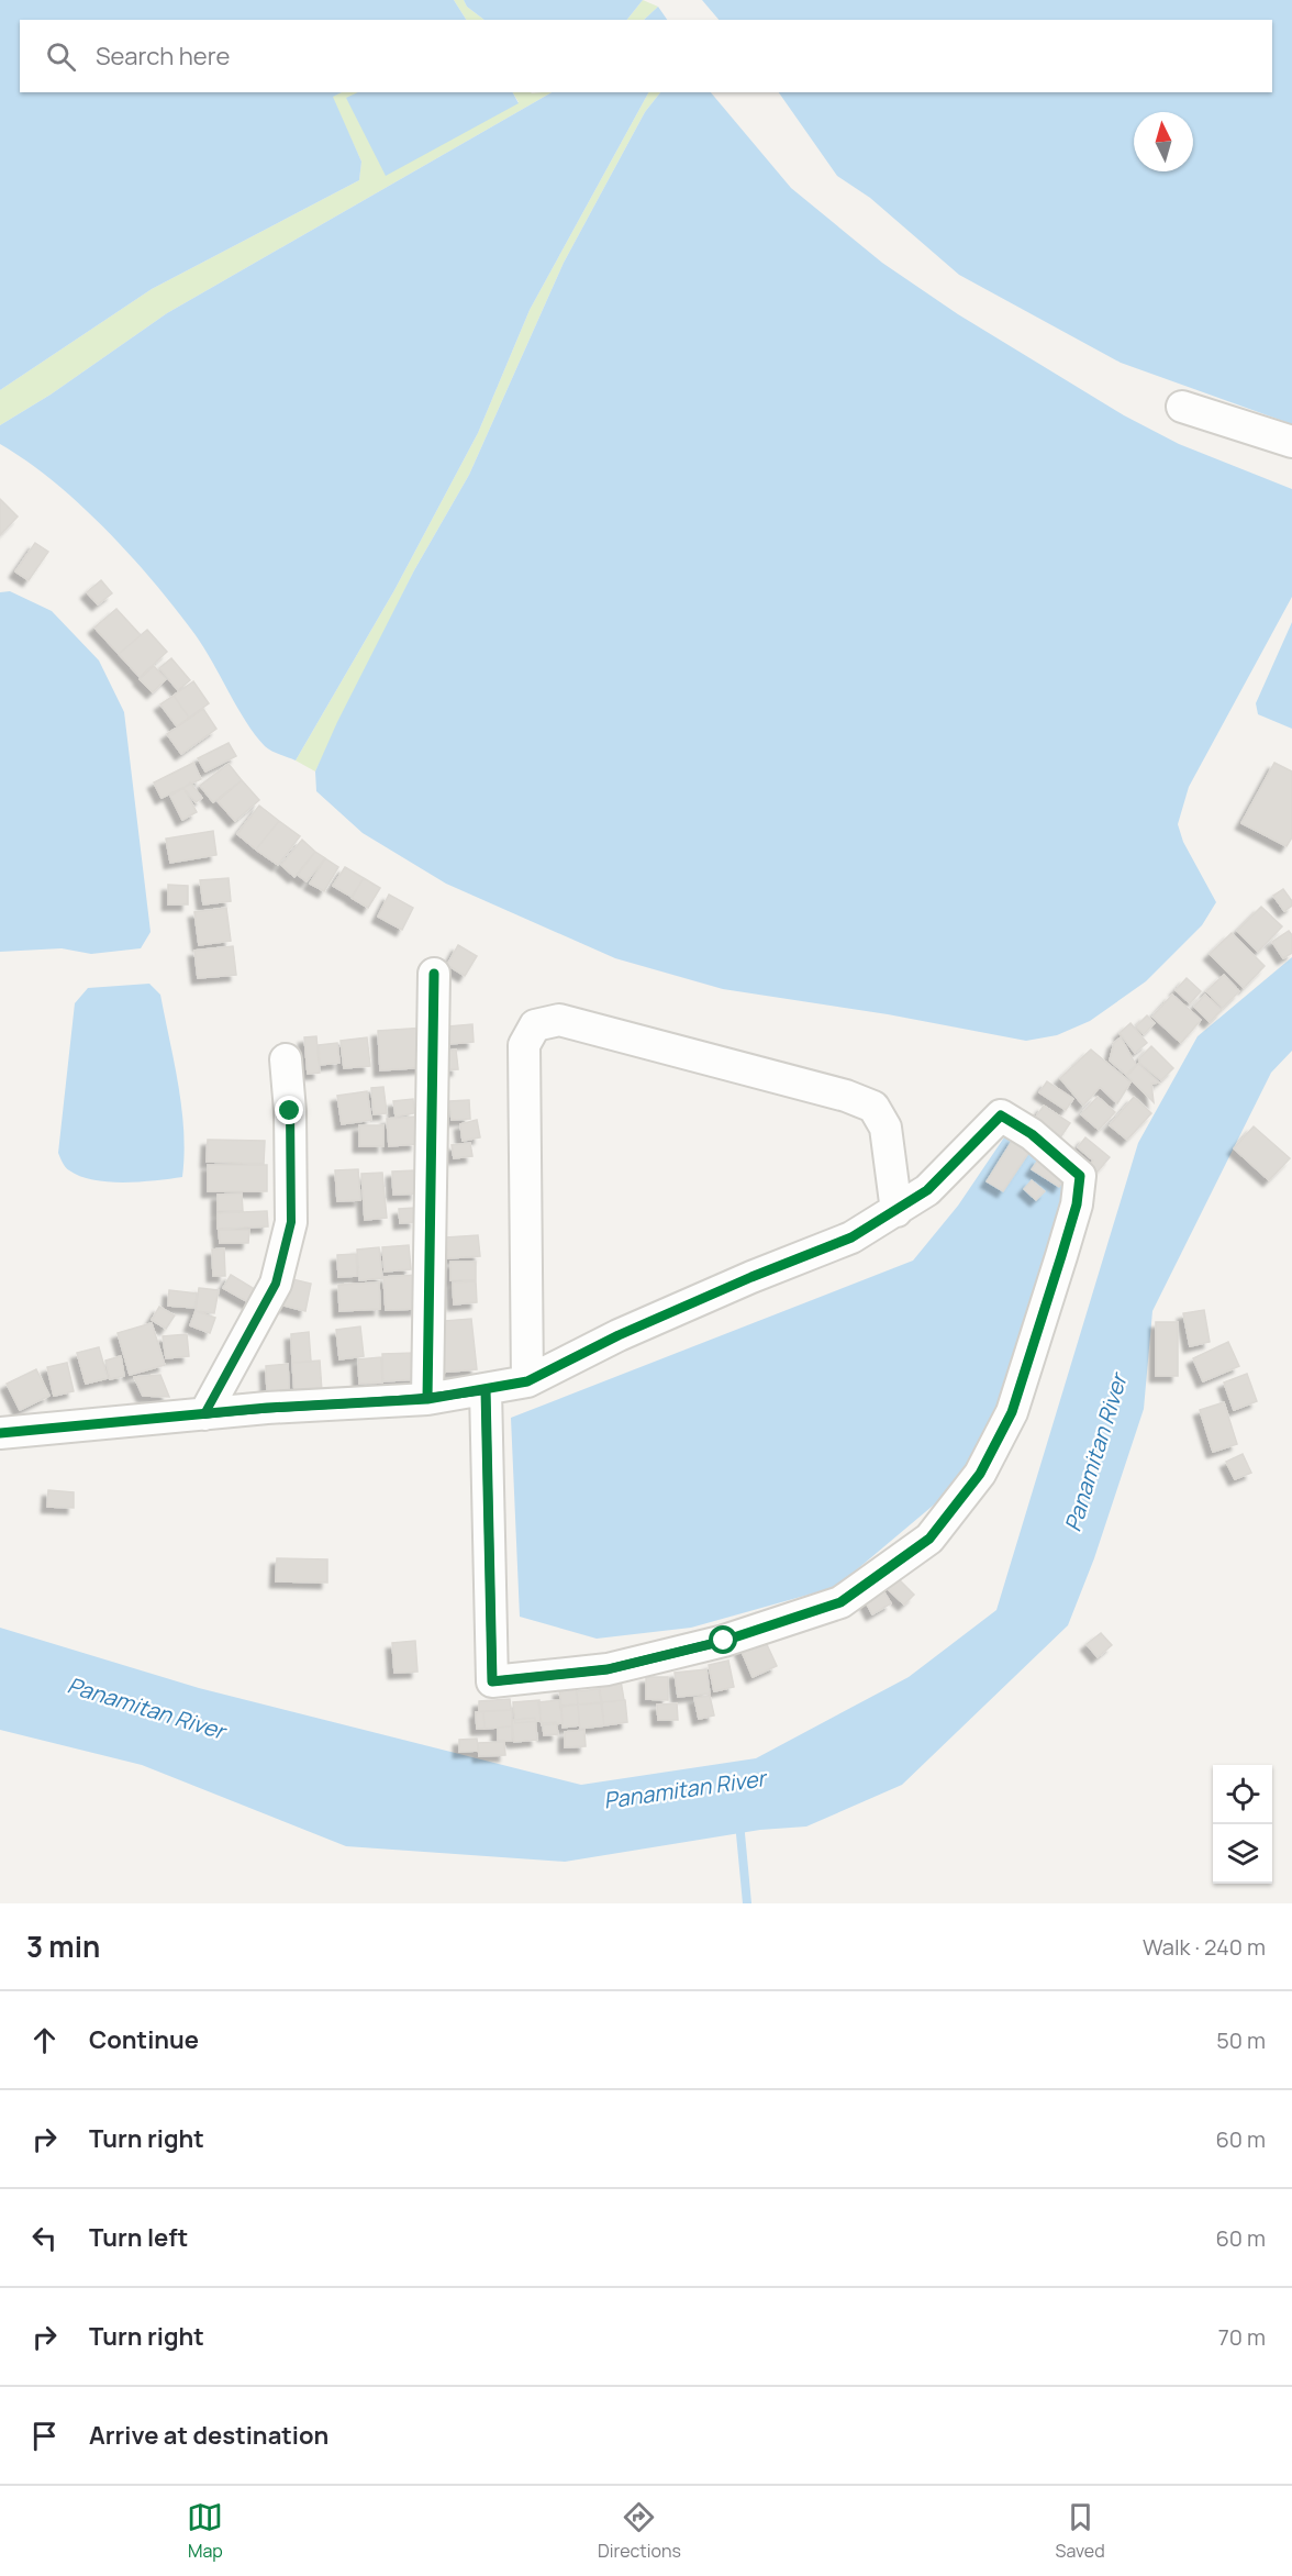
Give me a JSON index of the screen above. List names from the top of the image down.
{
  "water": ["Panamitan River"],
  "north": "top",
  "page": {
    "search": "Search here",
    "heading": ["3 min", "Walk · 240 m"],
    "list": [
      ["Continue", "50 m"],
      ["Turn right", "60 m"],
      ["Turn left", "60 m"],
      ["Turn right", "70 m"],
      "Arrive at destination"
    ],
    "nav": ["Map", "Directions", "Saved"]
  }
}
